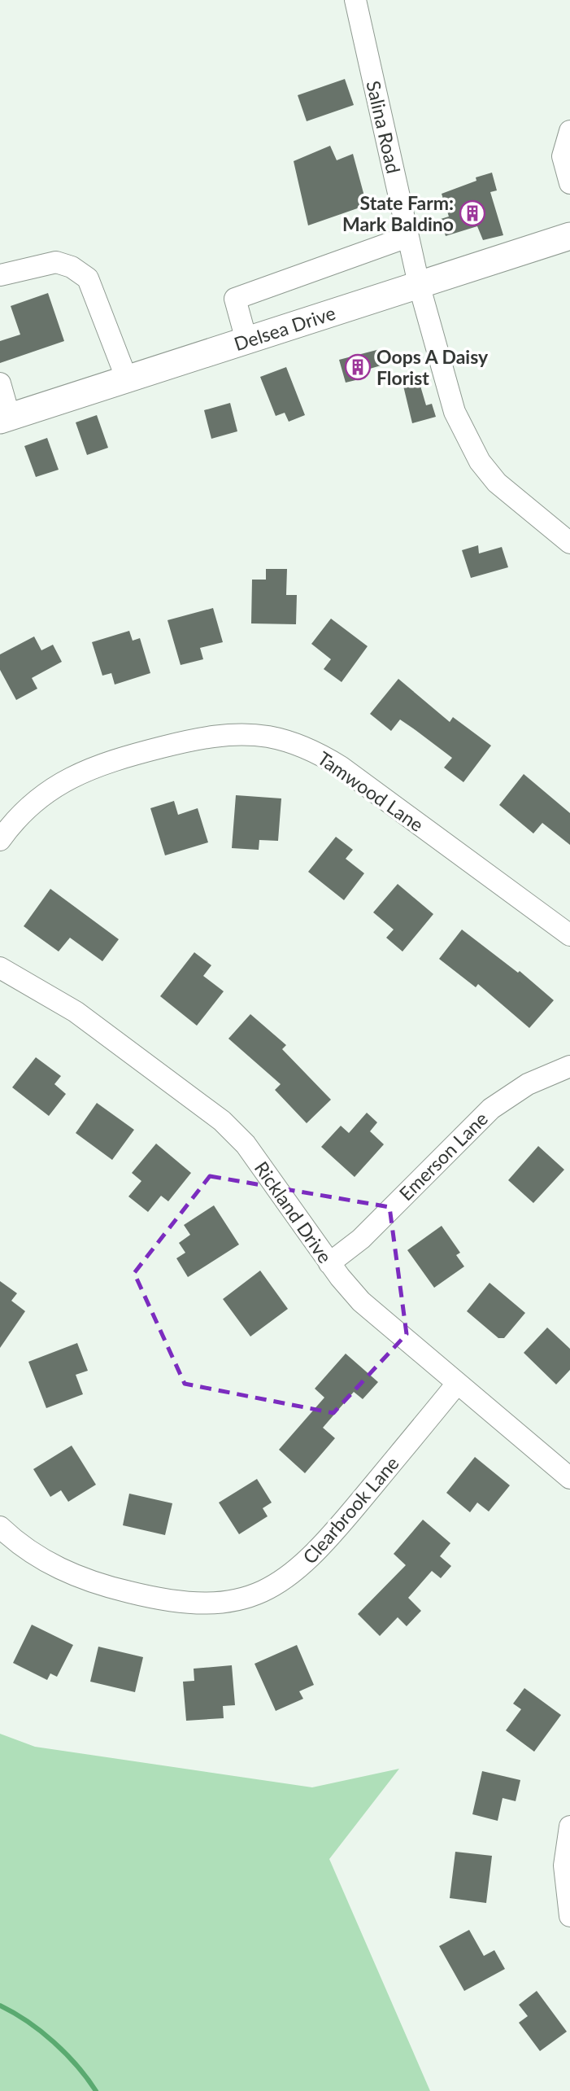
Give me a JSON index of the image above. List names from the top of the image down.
{
  "streets": {
    "main road": ["Delsea Drive"],
    "street": [
      "Salina Road",
      "Tamwood Lane",
      "Emerson Lane",
      "Rickland Drive",
      "Clearbrook Lane"
    ]
  },
  "crossings": [
    ["Salina Road", "Delsea Drive"],
    ["Emerson Lane", "Rickland Drive"],
    ["Rickland Drive", "Clearbrook Lane"]
  ],
  "places": {
    "building": ["State Farm: Mark Baldino", "Oops A Daisy Florist"]
  }
}
